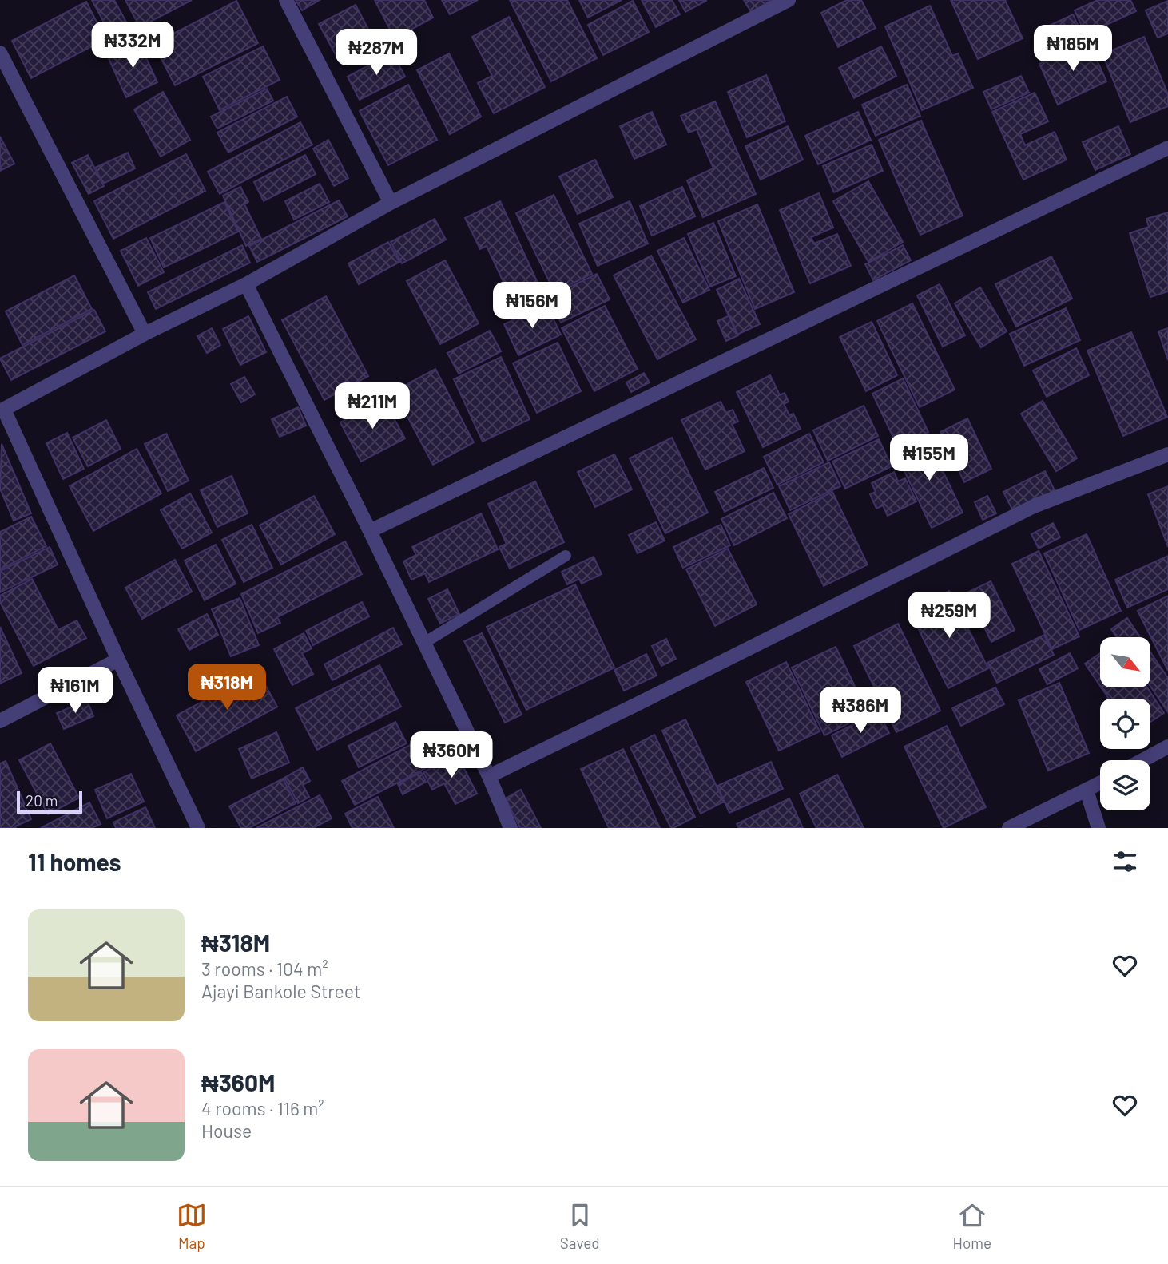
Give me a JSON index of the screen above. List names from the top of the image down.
{
  "scale_bar": "20 m",
  "north": "bottom right",
  "page": {
    "price": [
      "₦332M",
      "₦185M",
      "₦287M",
      "₦156M",
      "₦211M",
      "₦155M",
      "₦259M",
      "₦318M",
      "₦161M",
      "₦386M",
      "₦360M"
    ],
    "scale": "20 m",
    "heading": "11 homes",
    "list": [
      {
        "name": "₦318M",
        "note": "3 rooms · 104 m² · Ajayi Bankole Street"
      },
      {
        "name": "₦360M",
        "note": "4 rooms · 116 m² · House"
      }
    ],
    "tabs": ["Map", "Saved", "Home"]
  }
}
